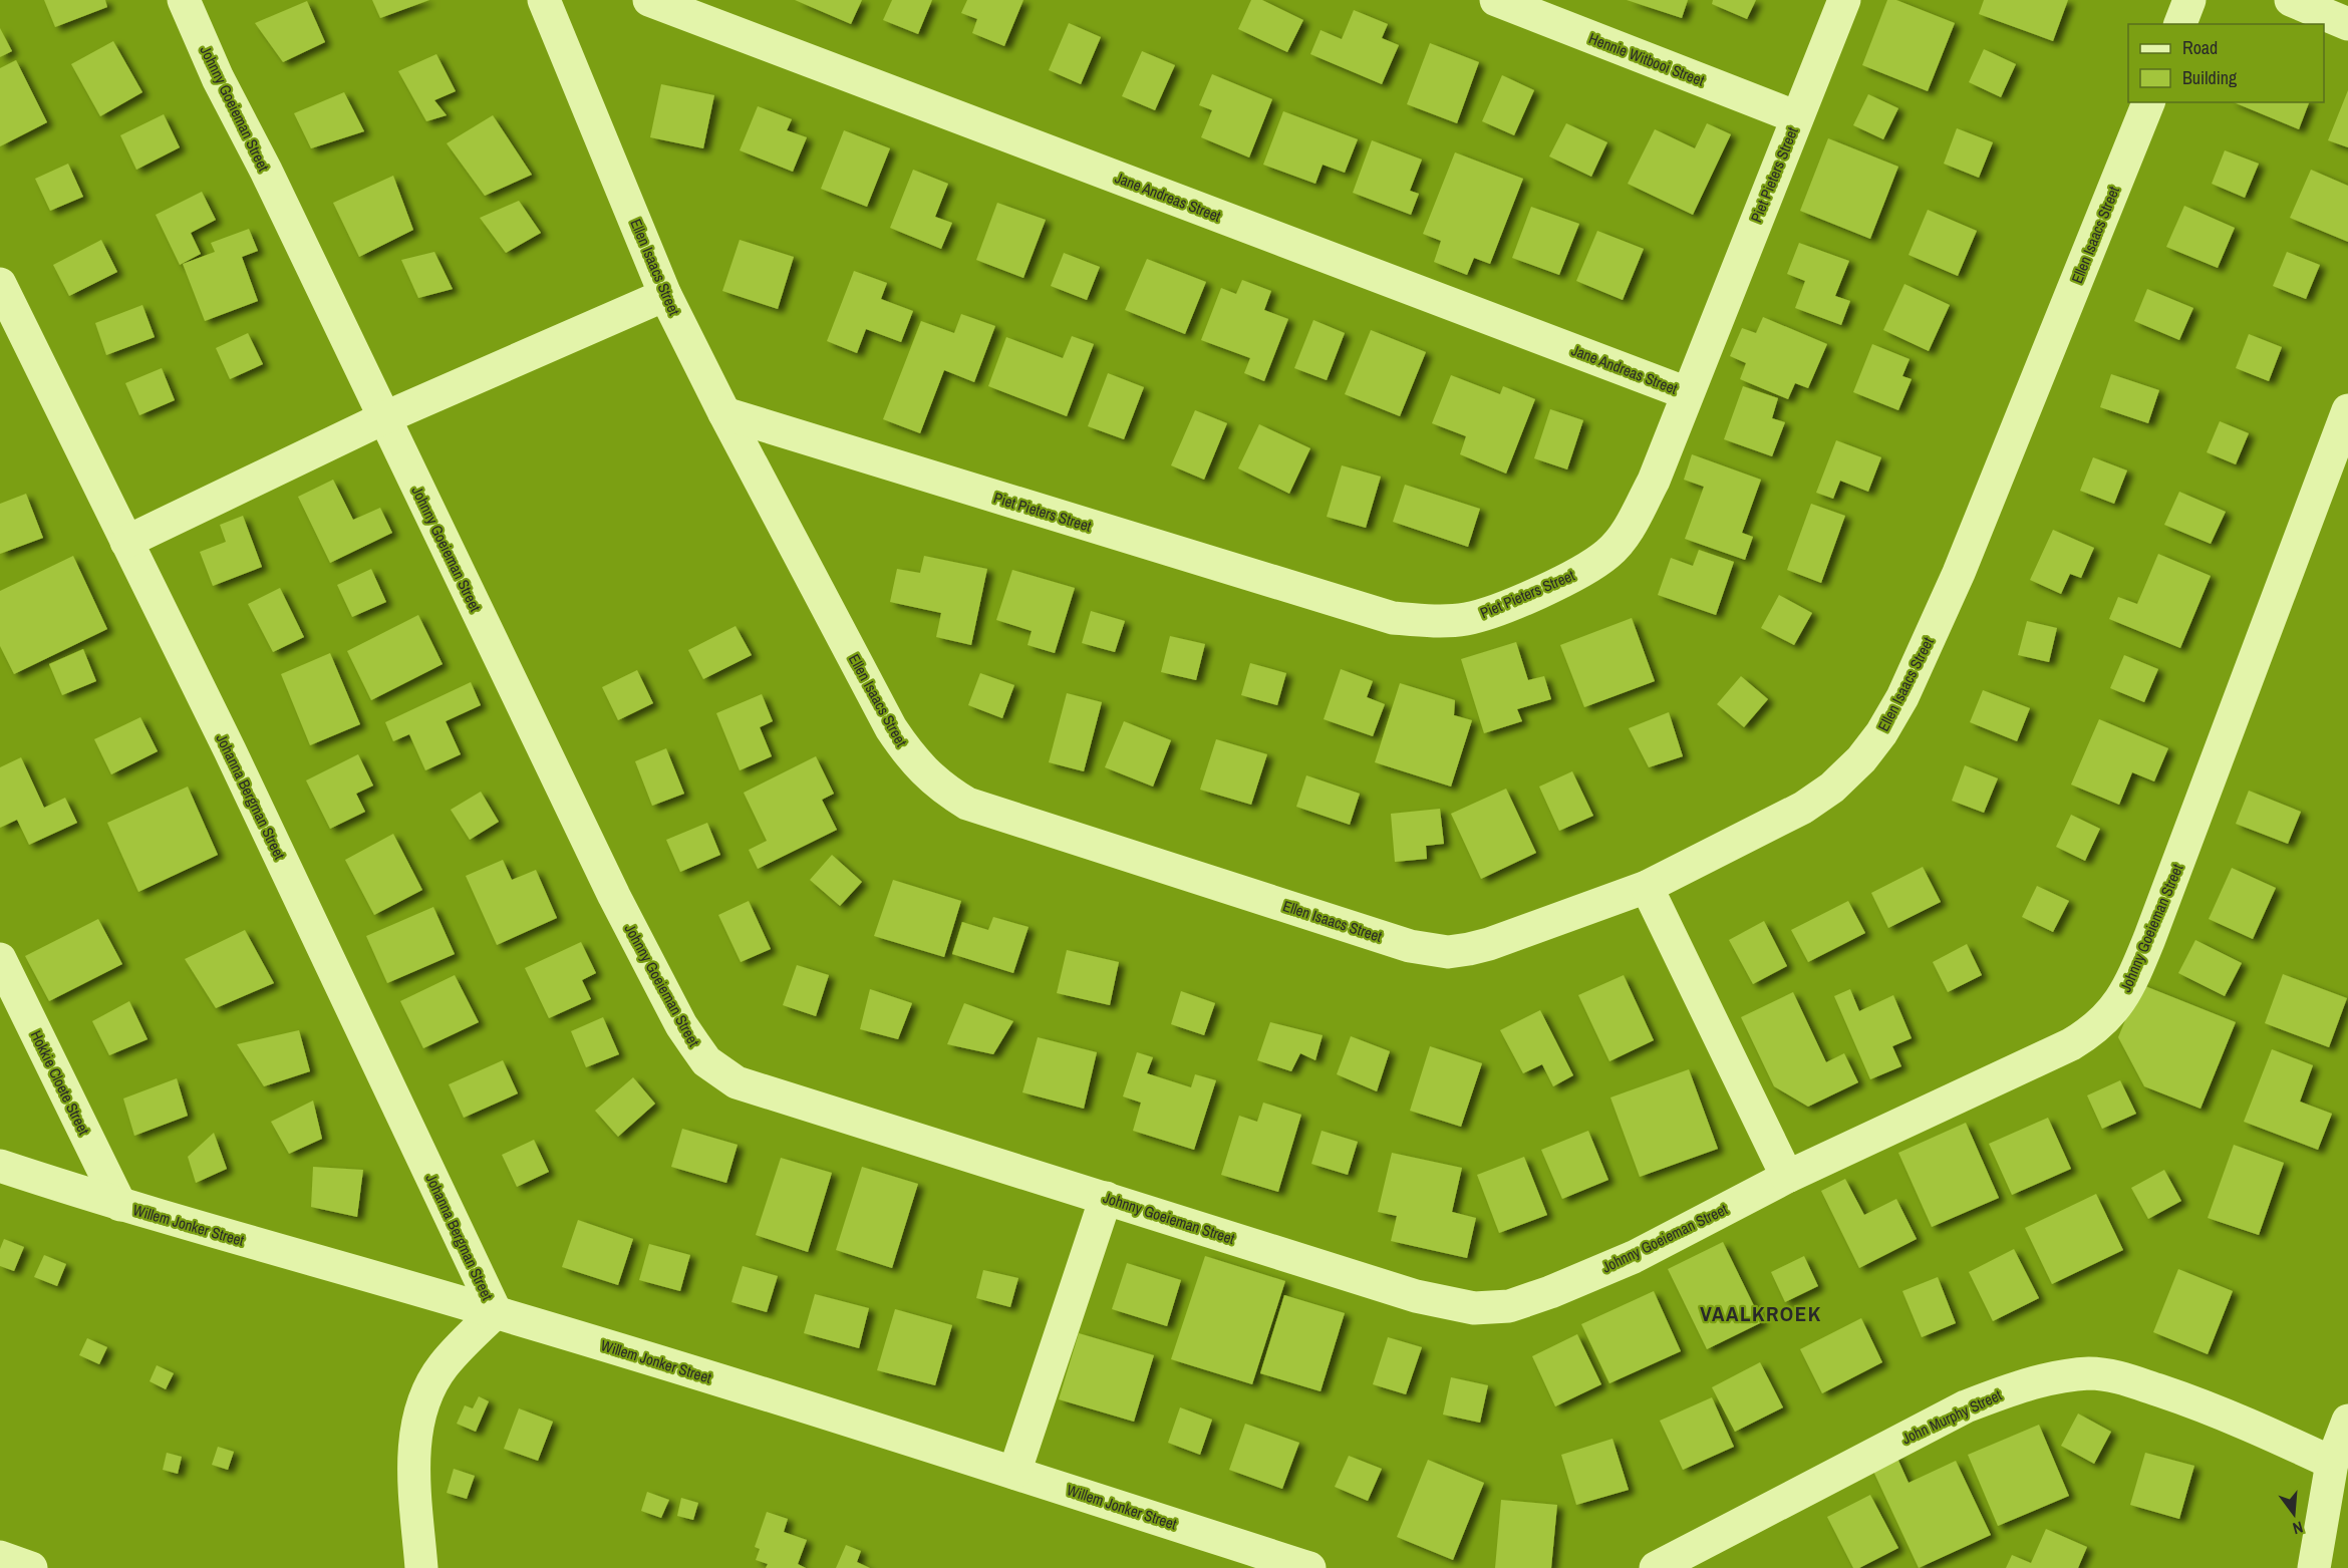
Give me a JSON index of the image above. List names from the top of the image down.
{
  "streets": {
    "street": [
      "Hennie Witbooi Street",
      "Johnny Goeieman Street",
      "Piet Pieters Street",
      "Jane Andreas Street",
      "Ellen Isaacs Street",
      "Johanna Bergman Street",
      "Hokkie Cloete Street",
      "Willem Jonker Street",
      "John Murphy Street"
    ]
  },
  "crossings": [
    ["Hennie Witbooi Street", "Piet Pieters Street"],
    ["Piet Pieters Street", "Jane Andreas Street"],
    ["Piet Pieters Street", "Ellen Isaacs Street"],
    ["Johanna Bergman Street", "Willem Jonker Street"],
    ["Hokkie Cloete Street", "Willem Jonker Street"]
  ],
  "districts": ["VAALKROEK"],
  "legend": ["Road", "Building"],
  "north": "bottom"
}
